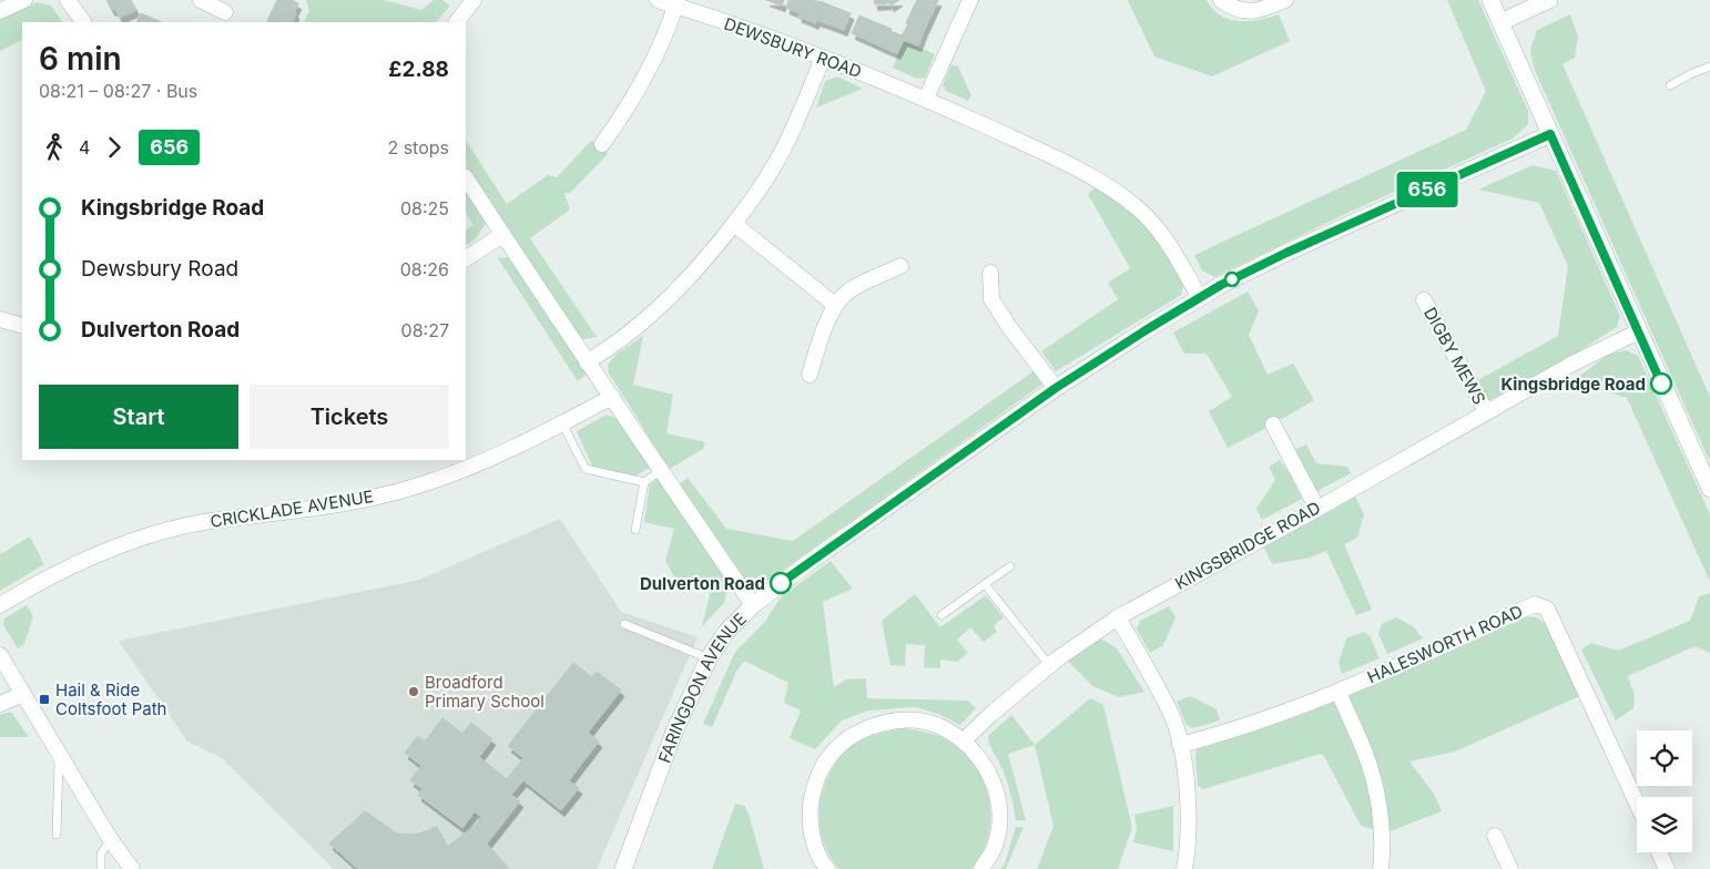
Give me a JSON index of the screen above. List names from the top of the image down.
{
  "streets": {
    "street": [
      "DEWSBURY ROAD",
      "DIGBY MEWS",
      "CRICKLADE AVENUE",
      "KINGSBRIDGE ROAD",
      "HALESWORTH ROAD",
      "FARINGDON AVENUE"
    ]
  },
  "crossings": [
    ["DEWSBURY ROAD", "FARINGDON AVENUE"],
    ["DIGBY MEWS", "KINGSBRIDGE ROAD"]
  ],
  "places": {
    "other": ["Kingsbridge Road", "Dulverton Road", "Broadford Primary School"],
    "transit": ["Hail & Ride Coltsfoot Path"]
  },
  "lines": ["bus line 656"],
  "page": {
    "on_map": "656",
    "heading": ["6 min", "08:21 – 08:27 · Bus", "£2.88"],
    "legs": ["4", "656", "2 stops"],
    "list": [
      {
        "name": "Kingsbridge Road",
        "value": "08:25"
      },
      {
        "name": "Dewsbury Road",
        "value": "08:26"
      },
      {
        "name": "Dulverton Road",
        "value": "08:27"
      }
    ],
    "buttons": ["Start", "Tickets"]
  }
}
